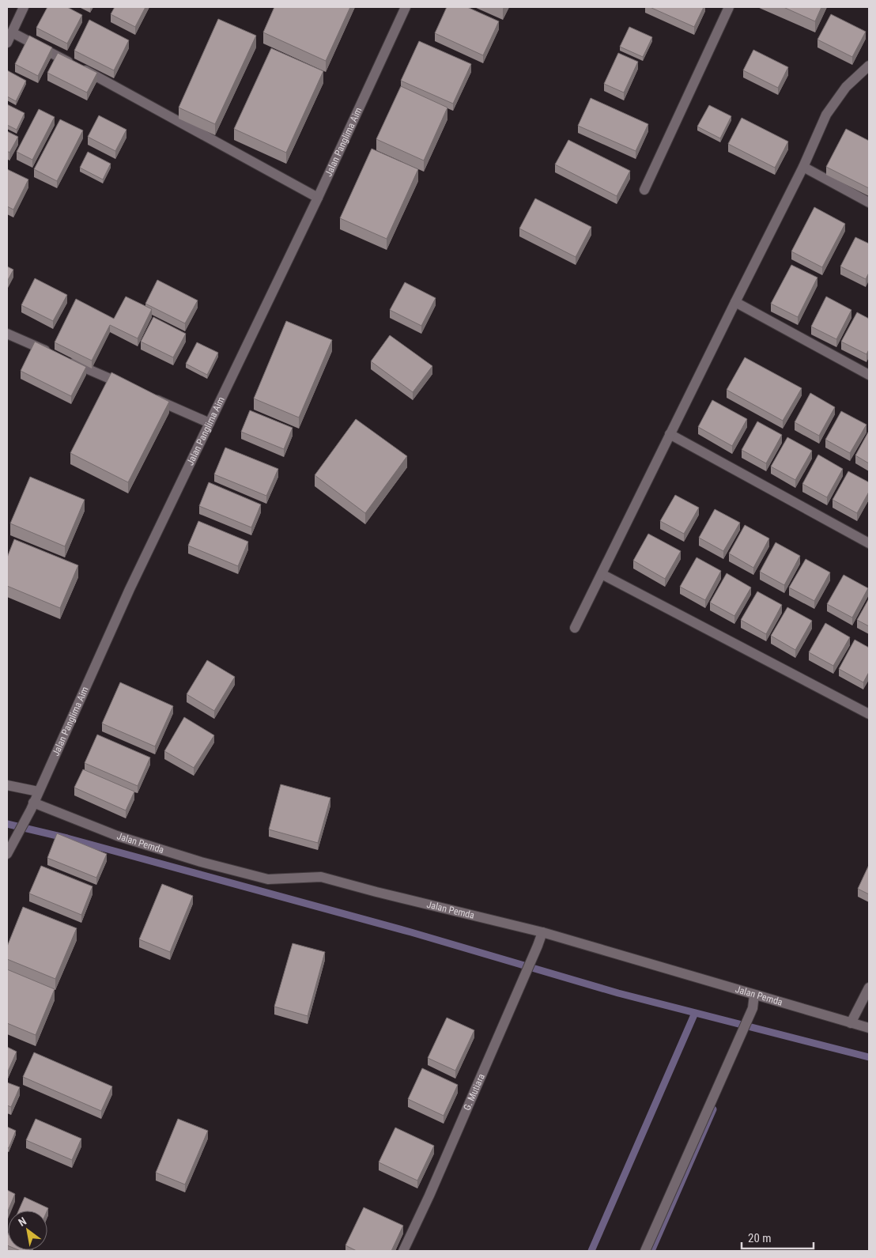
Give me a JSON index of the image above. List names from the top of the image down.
{
  "streets": {
    "street": ["Jalan Panglima Aim", "Jalan Pemda", "G. Mutiara"]
  },
  "crossings": [
    ["Jalan Panglima Aim", "Jalan Pemda"],
    ["Jalan Pemda", "G. Mutiara"]
  ],
  "scale_bar": "20 m",
  "north": "top left"
}
